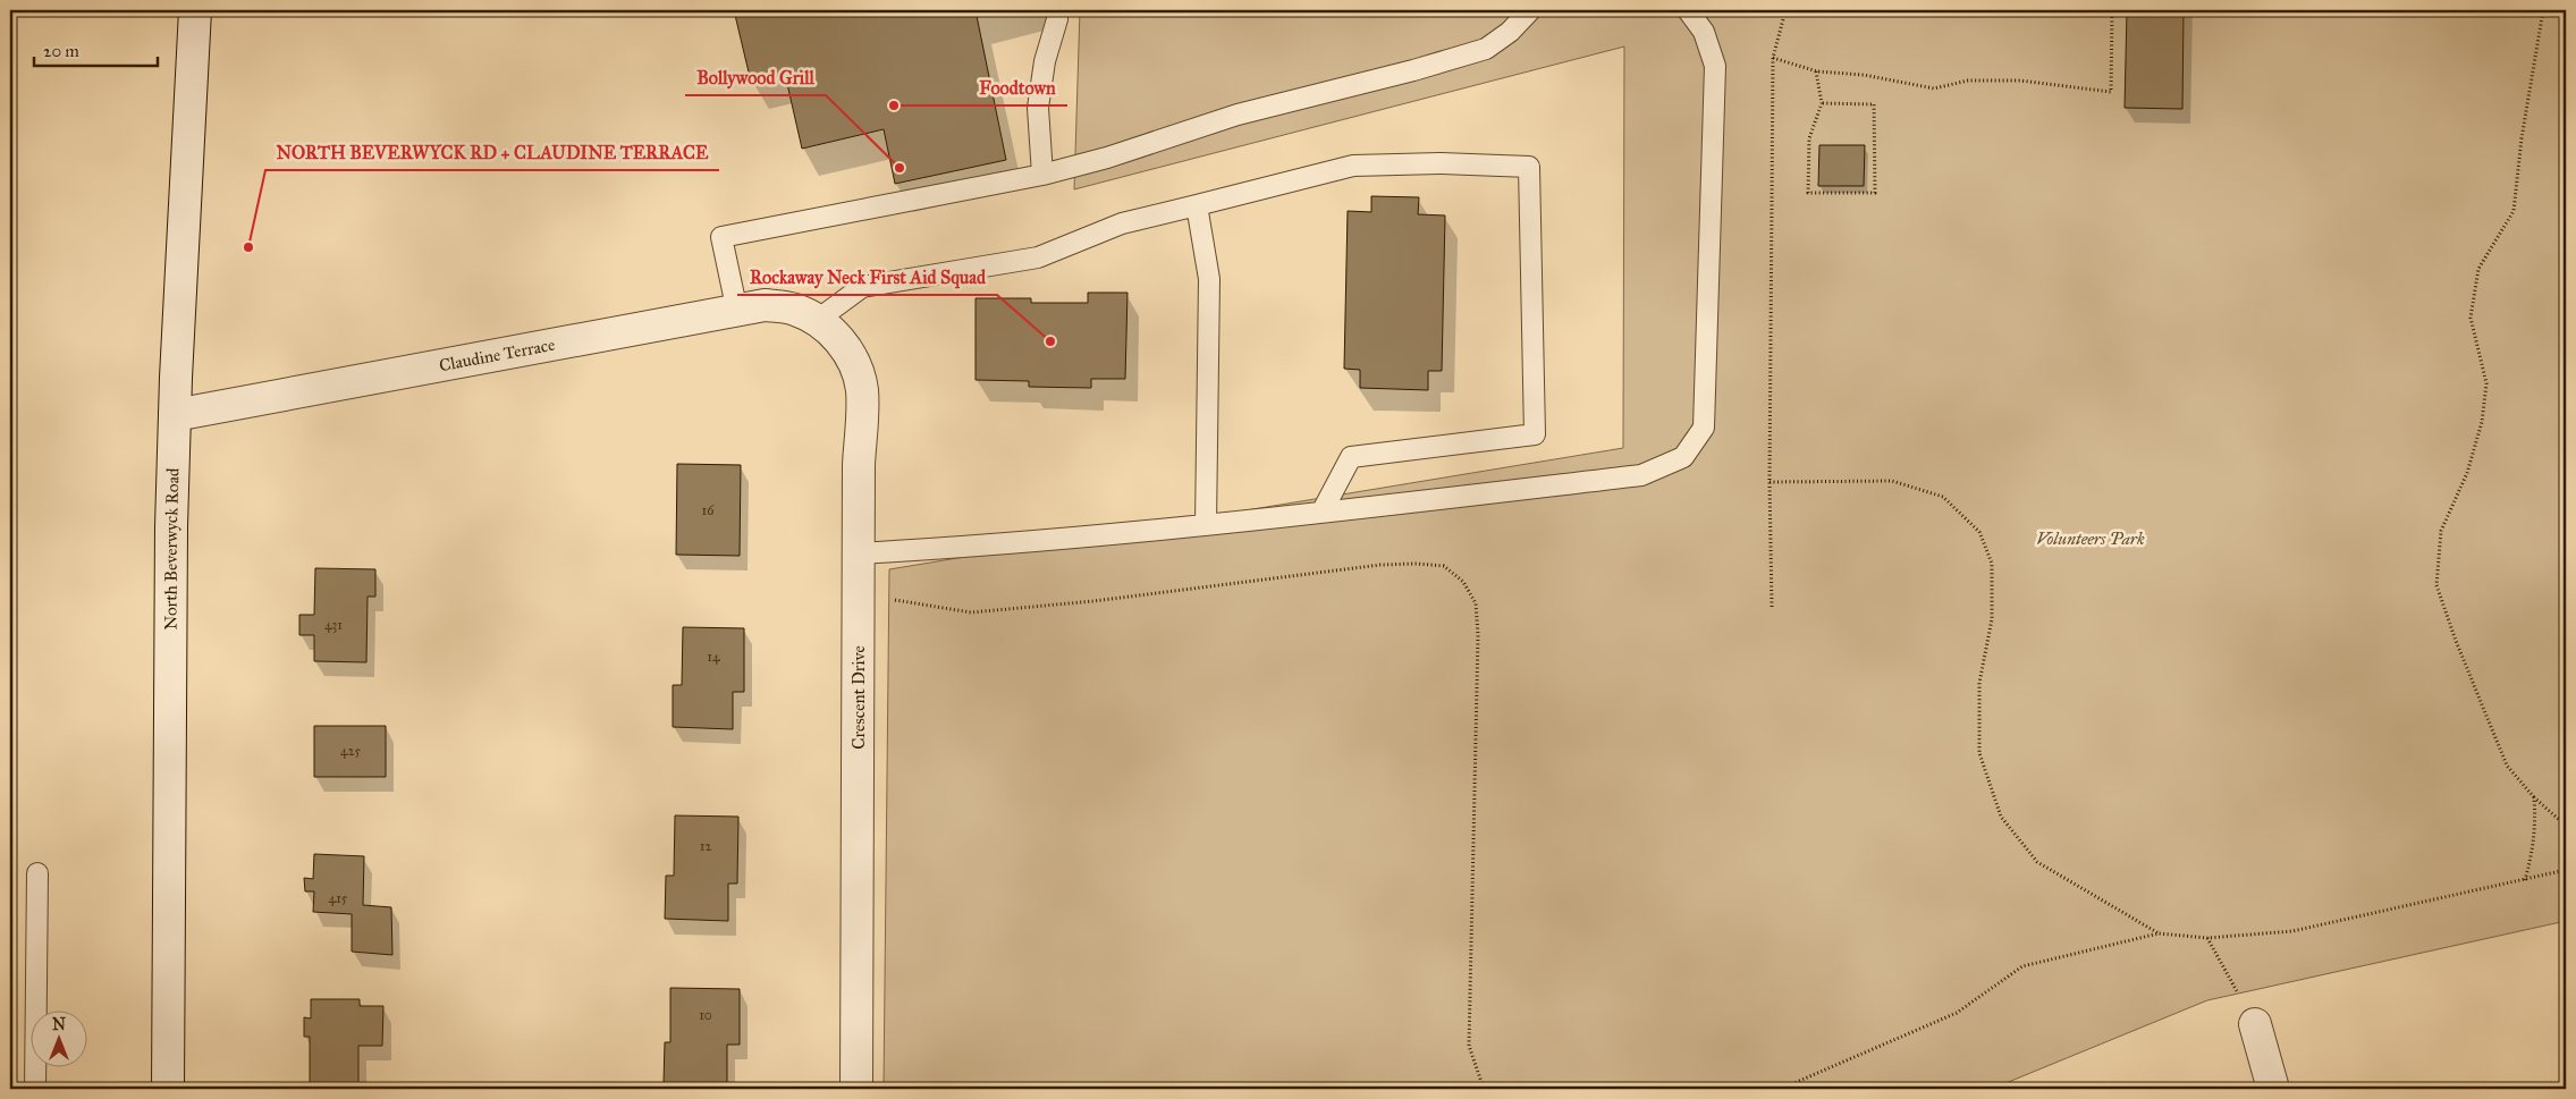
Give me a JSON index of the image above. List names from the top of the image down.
{
  "streets": {
    "street": ["Claudine Terrace", "North Beverwyck Road", "Crescent Drive"]
  },
  "crossings": [
    ["Claudine Terrace", "North Beverwyck Road"],
    ["Claudine Terrace", "Crescent Drive"]
  ],
  "parks": ["Volunteers Park"],
  "places": [
    "Foodtown",
    "Bollywood Grill",
    "NORTH BEVERWYCK RD + CLAUDINE TERRACE",
    "Rockaway Neck First Aid Squad"
  ],
  "house_numbers": [
    "16",
    "431",
    "14",
    "425",
    "12",
    "415",
    "10"
  ],
  "scale_bar": "20 m",
  "north": "top"
}
